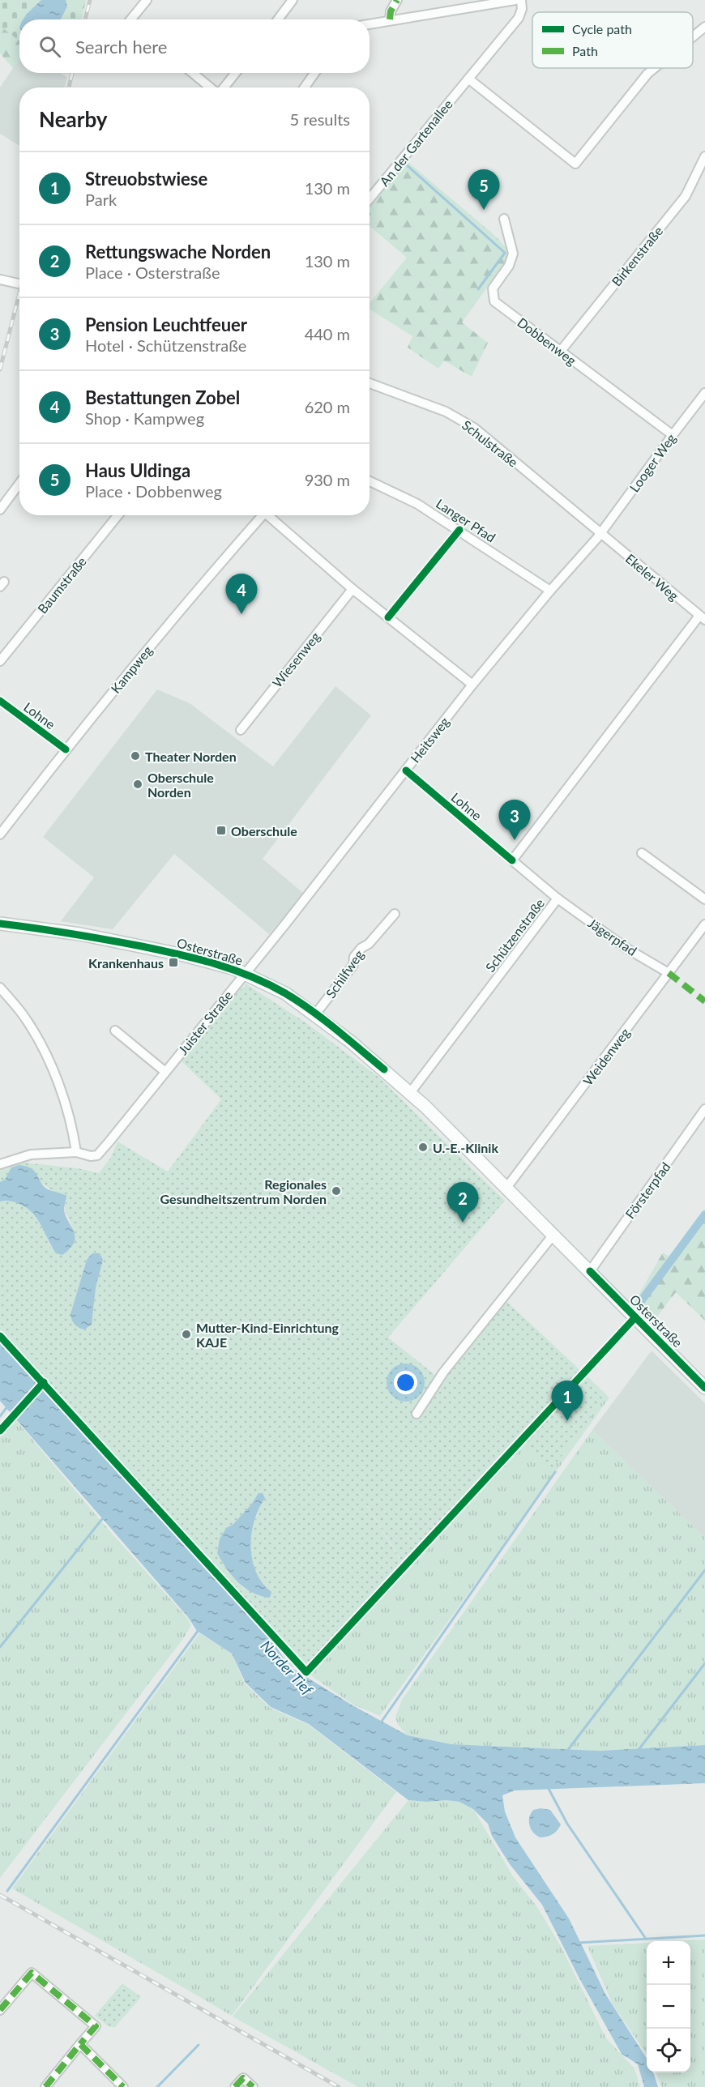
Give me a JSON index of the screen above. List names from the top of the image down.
{
  "streets": {
    "street": [
      "An der Gartenallee",
      "Birkenstraße",
      "Dobbenweg",
      "Schulstraße",
      "Looger Weg",
      "Langer Pfad",
      "Ekeler Weg",
      "Baumstraße",
      "Wiesenweg",
      "Kampweg",
      "Heitsweg",
      "Schützenstraße",
      "Jägerpfad",
      "Osterstraße",
      "Schilfweg",
      "Juister Straße",
      "Weidenweg",
      "Försterpfad"
    ],
    "cycle path": ["Lohne"]
  },
  "crossings": [
    ["Birkenstraße", "Dobbenweg"],
    ["Dobbenweg", "Looger Weg"],
    ["Schulstraße", "Looger Weg"],
    ["Schulstraße", "Ekeler Weg"],
    ["Schulstraße", "Heitsweg"],
    ["Looger Weg", "Ekeler Weg"],
    ["Looger Weg", "Heitsweg"],
    ["Langer Pfad", "Heitsweg"],
    ["Ekeler Weg", "Heitsweg"],
    ["Ekeler Weg", "Schützenstraße"],
    ["Heitsweg", "Osterstraße"],
    ["Heitsweg", "Juister Straße"],
    ["Schützenstraße", "Jägerpfad"],
    ["Schützenstraße", "Osterstraße"],
    ["Jägerpfad", "Weidenweg"],
    ["Osterstraße", "Schilfweg"],
    ["Osterstraße", "Juister Straße"],
    ["Osterstraße", "Weidenweg"],
    ["Osterstraße", "Försterpfad"]
  ],
  "water": ["Norder Tief"],
  "places": {
    "other": [
      "Theater Norden",
      "Oberschule Norden",
      "U.-E.-Klinik",
      "Regionales Gesundheitszentrum Norden",
      "Mutter-Kind-Einrichtung KAJE"
    ],
    "transit": ["Oberschule", "Krankenhaus"]
  },
  "legend": ["Cycle path", "Path"],
  "page": {
    "search": "Search here",
    "heading": ["Nearby", "5 results"],
    "list": [
      {
        "mark": "1",
        "name": "Streuobstwiese",
        "note": "Park",
        "value": "130 m"
      },
      {
        "mark": "2",
        "name": "Rettungswache Norden",
        "note": "Place · Osterstraße",
        "value": "130 m"
      },
      {
        "mark": "3",
        "name": "Pension Leuchtfeuer",
        "note": "Hotel · Schützenstraße",
        "value": "440 m"
      },
      {
        "mark": "4",
        "name": "Bestattungen Zobel",
        "note": "Shop · Kampweg",
        "value": "620 m"
      },
      {
        "mark": "5",
        "name": "Haus Uldinga",
        "note": "Place · Dobbenweg",
        "value": "930 m"
      }
    ],
    "pins": [
      "5",
      "4",
      "3",
      "2",
      "1"
    ],
    "map_buttons": ["+", "−"]
  }
}
